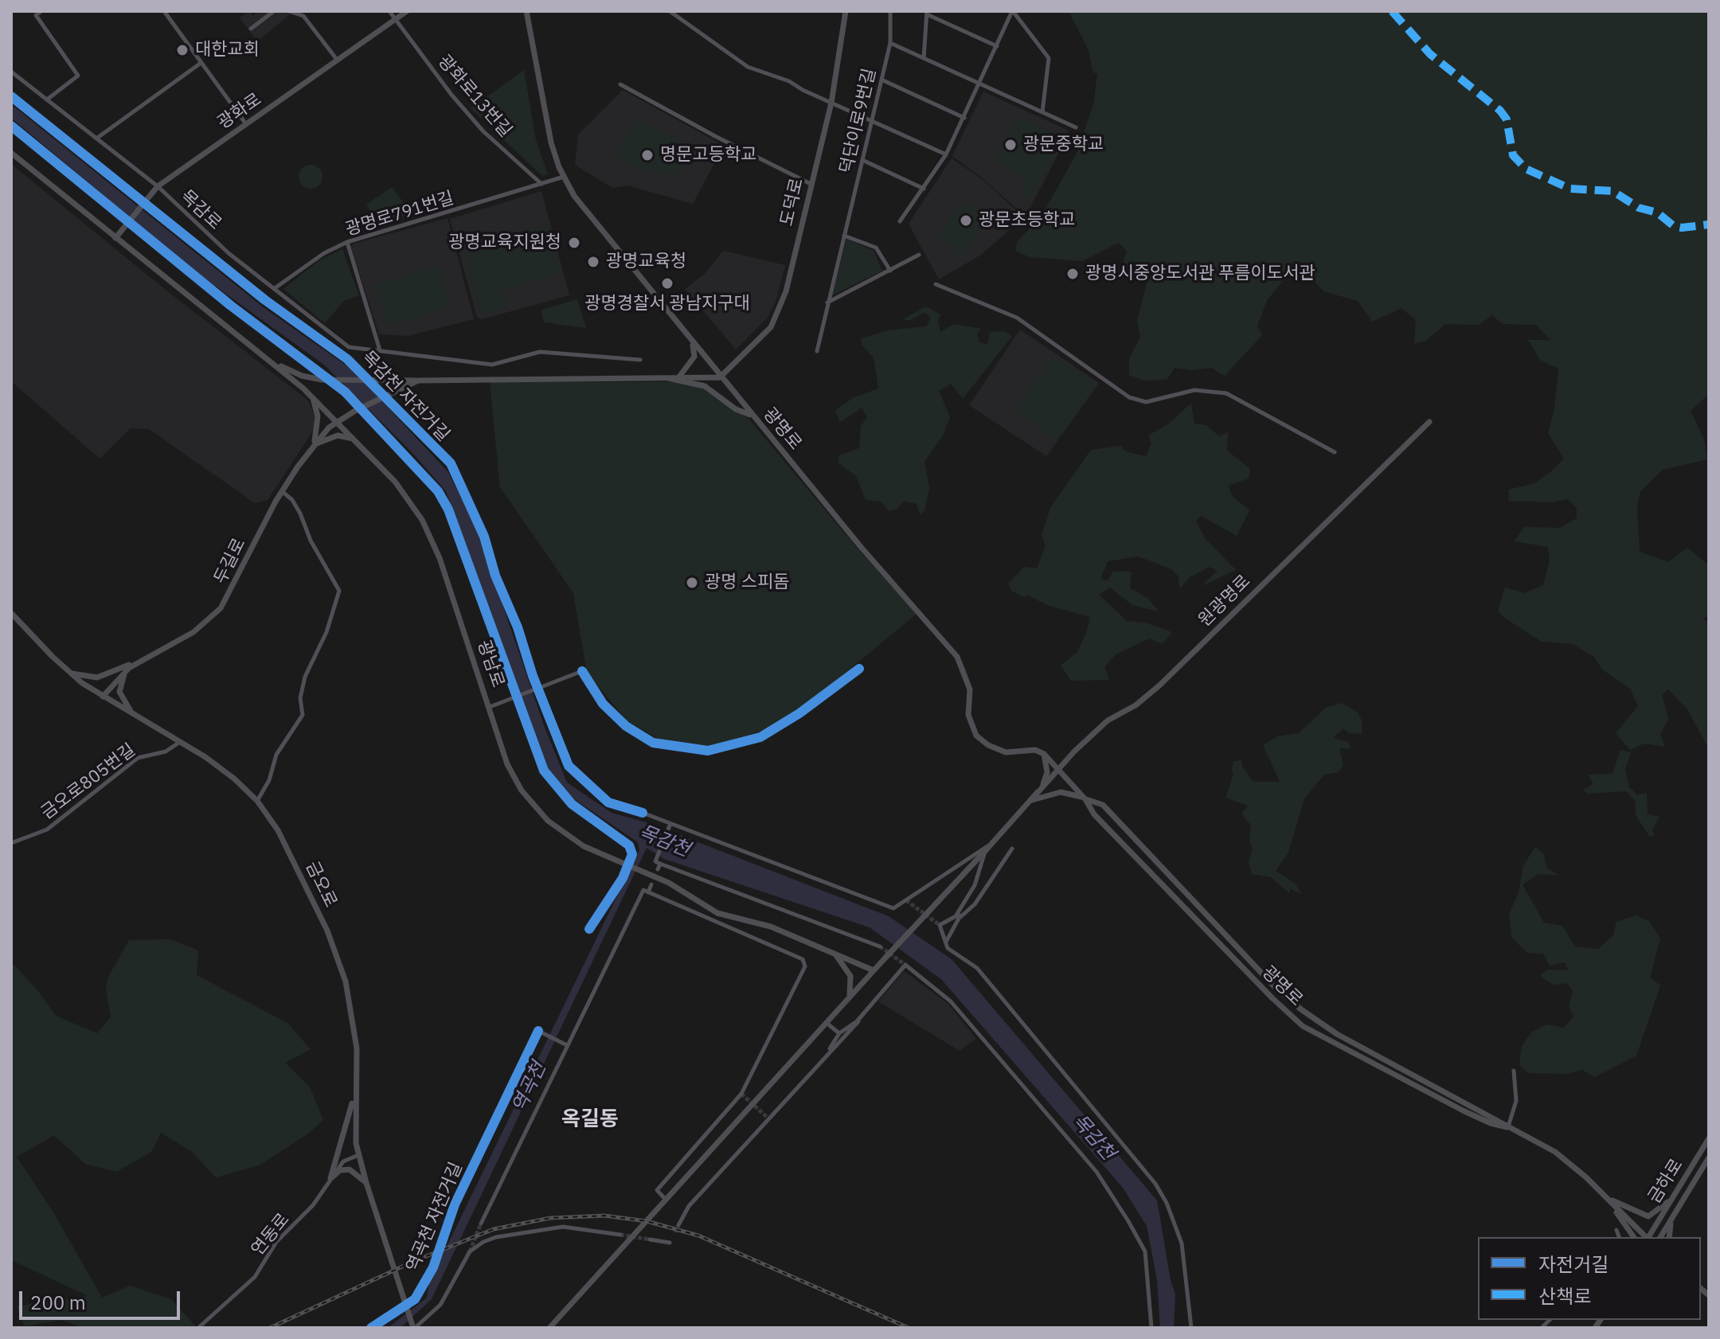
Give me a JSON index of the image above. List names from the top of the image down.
{
  "streets": {
    "main road": [
      "광화로",
      "도덕로",
      "광명로",
      "두길로",
      "원광명로",
      "광남로",
      "금오로",
      "금하로"
    ],
    "street": [
      "광화로13번길",
      "덕단이로9번길",
      "목감로",
      "광명로791번길",
      "금오로805번길",
      "연동로"
    ],
    "cycle path": ["목감천 자전거길", "역곡천 자전거길"]
  },
  "crossings": [
    ["광화로13번길", "광화로"],
    ["광화로13번길", "광명로791번길"],
    ["광화로", "목감로"],
    ["광화로", "광남로"],
    ["도덕로", "광명로"],
    ["목감로", "광명로791번길"],
    ["광명로791번길", "광명로"],
    ["광명로", "원광명로"],
    ["두길로", "광남로"],
    ["두길로", "금오로"],
    ["금오로805번길", "금오로"],
    ["금오로", "연동로"]
  ],
  "districts": ["옥길동"],
  "water": ["목감천", "역곡천"],
  "places": [
    "대한교회",
    "광문중학교",
    "명문고등학교",
    "광문초등학교",
    "광명교육지원청",
    "광명교육청",
    "광명시중앙도서관 푸름이도서관",
    "광명경찰서 광남지구대",
    "광명 스피돔"
  ],
  "legend": ["자전거길", "산책로"],
  "scale_bar": "200 m"
}
